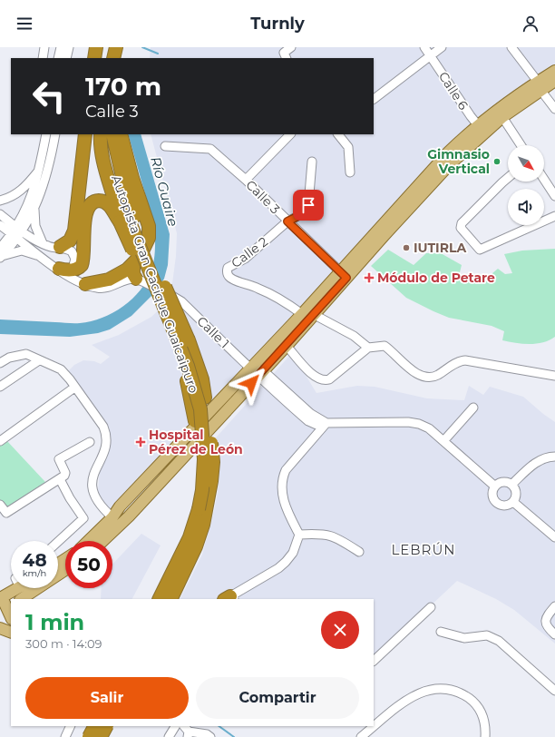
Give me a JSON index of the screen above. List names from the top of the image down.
{
  "streets": {
    "highway": ["Autopista Gran Cacique Guaicaipuro"],
    "street": [
      "Calle 6",
      "Calle 3",
      "Calle 2",
      "Calle 1"
    ]
  },
  "crossings": [
    ["Calle 3", "Calle 2"]
  ],
  "districts": ["LEBRÚN"],
  "water": ["Río Guaire"],
  "places": {
    "other": ["Gimnasio Vertical", "IUTIRLA"],
    "health": ["Módulo de Petare", "Hospital Pérez de León"]
  },
  "north": "bottom right",
  "page": {
    "header": "Turnly",
    "turn": ["170 m", "Calle 3"],
    "speed": "48 km/h",
    "limit": "50",
    "heading": ["1 min", "300 m · 14:09"],
    "buttons": ["Salir", "Compartir"]
  }
}
